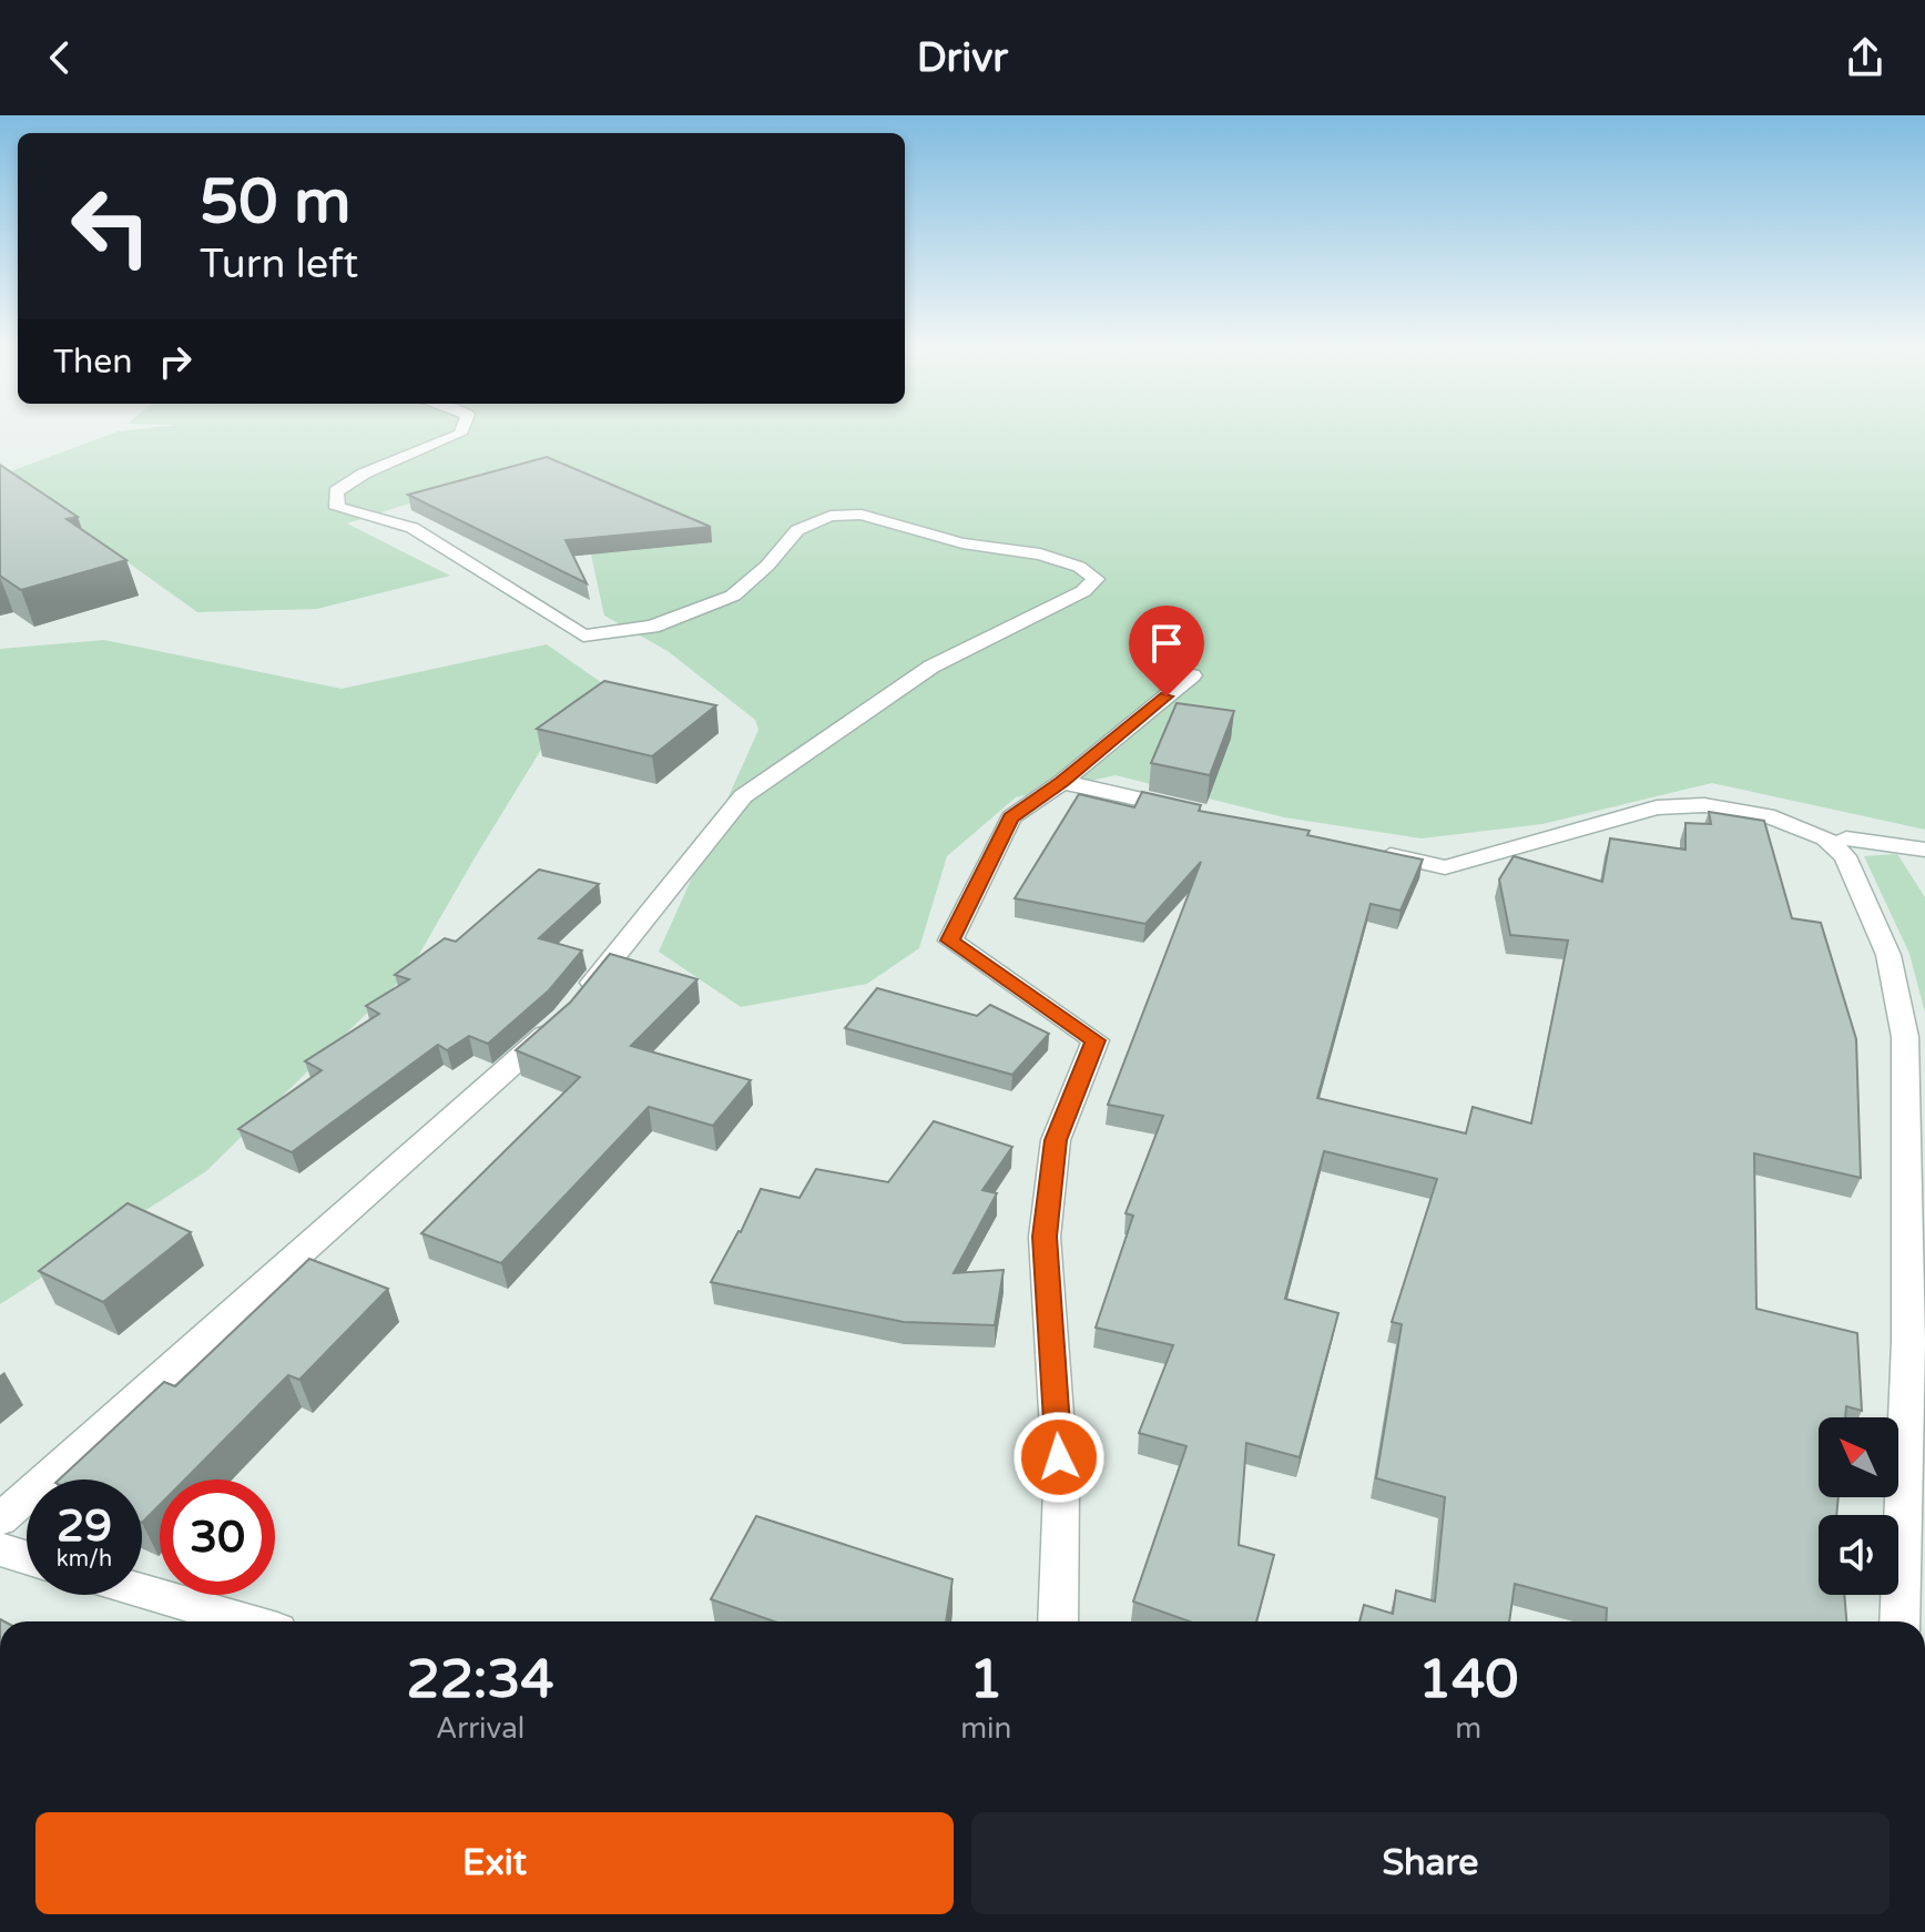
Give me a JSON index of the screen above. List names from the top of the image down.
{
  "north": "top left",
  "page": {
    "header": "Drivr",
    "turn": ["50 m", "Turn left"],
    "then": "Then",
    "speed": "29 km/h",
    "limit": "30",
    "eta": [
      "22:34",
      "Arrival",
      "1",
      "min",
      "140",
      "m"
    ],
    "buttons": ["Exit", "Share"]
  }
}
